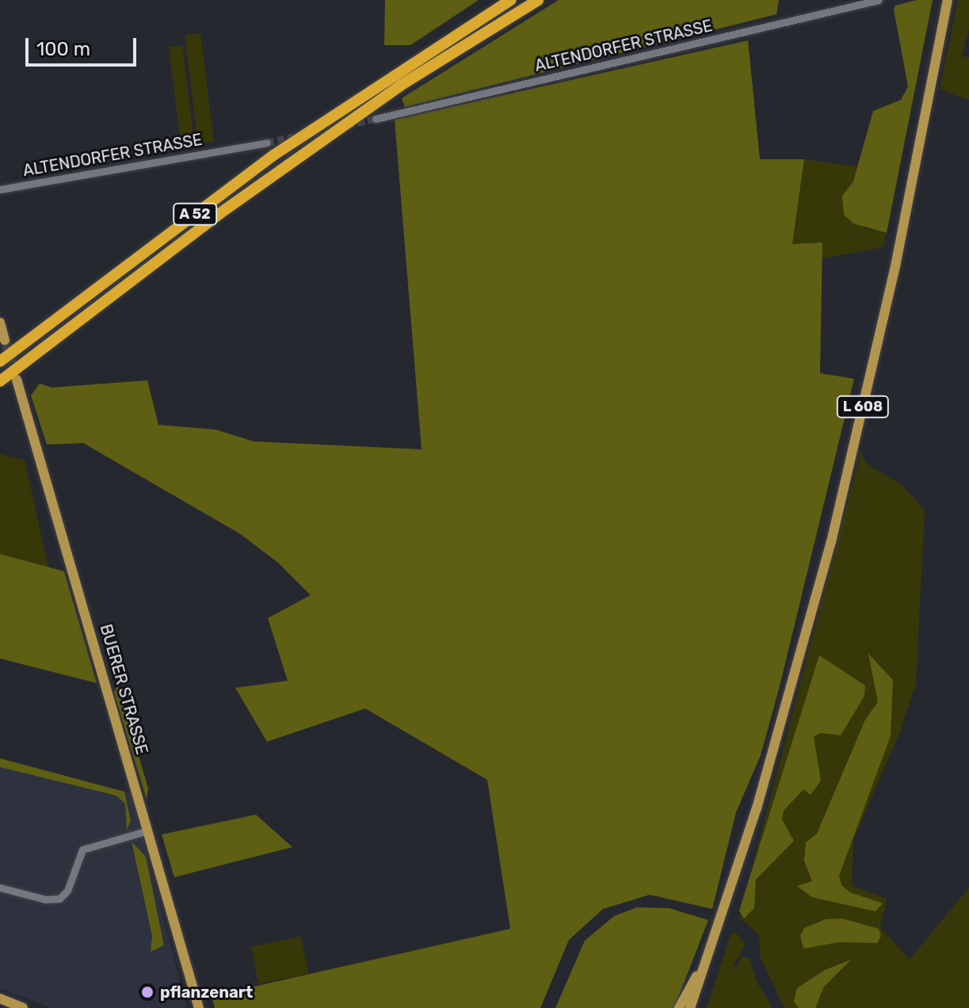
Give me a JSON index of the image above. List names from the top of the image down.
{
  "streets": {
    "highway": ["A 52"],
    "main road": ["L 608", "BUERER STRASSE"],
    "street": ["ALTENDORFER STRASSE"]
  },
  "places": ["pflanzenart"],
  "scale_bar": "100 m"
}
